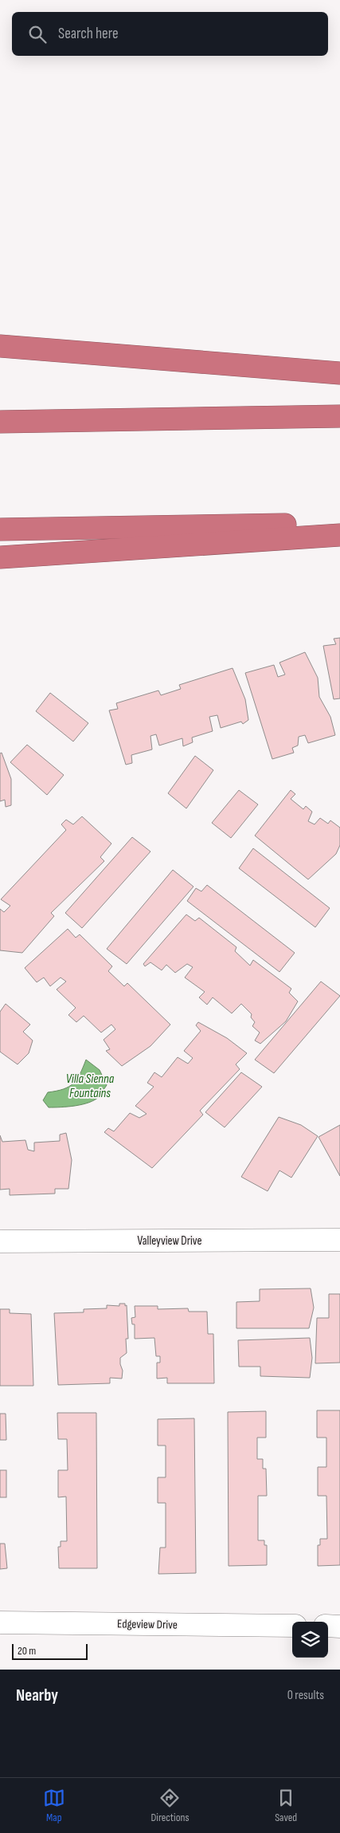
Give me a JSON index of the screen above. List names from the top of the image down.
{
  "streets": {
    "street": ["Valleyview Drive", "Edgeview Drive"]
  },
  "water": ["Villa Sienna Fountains"],
  "scale_bar": "20 m",
  "page": {
    "search": "Search here",
    "scale": "20 m",
    "heading": ["Nearby", "0 results"],
    "nav": ["Map", "Directions", "Saved"]
  }
}
